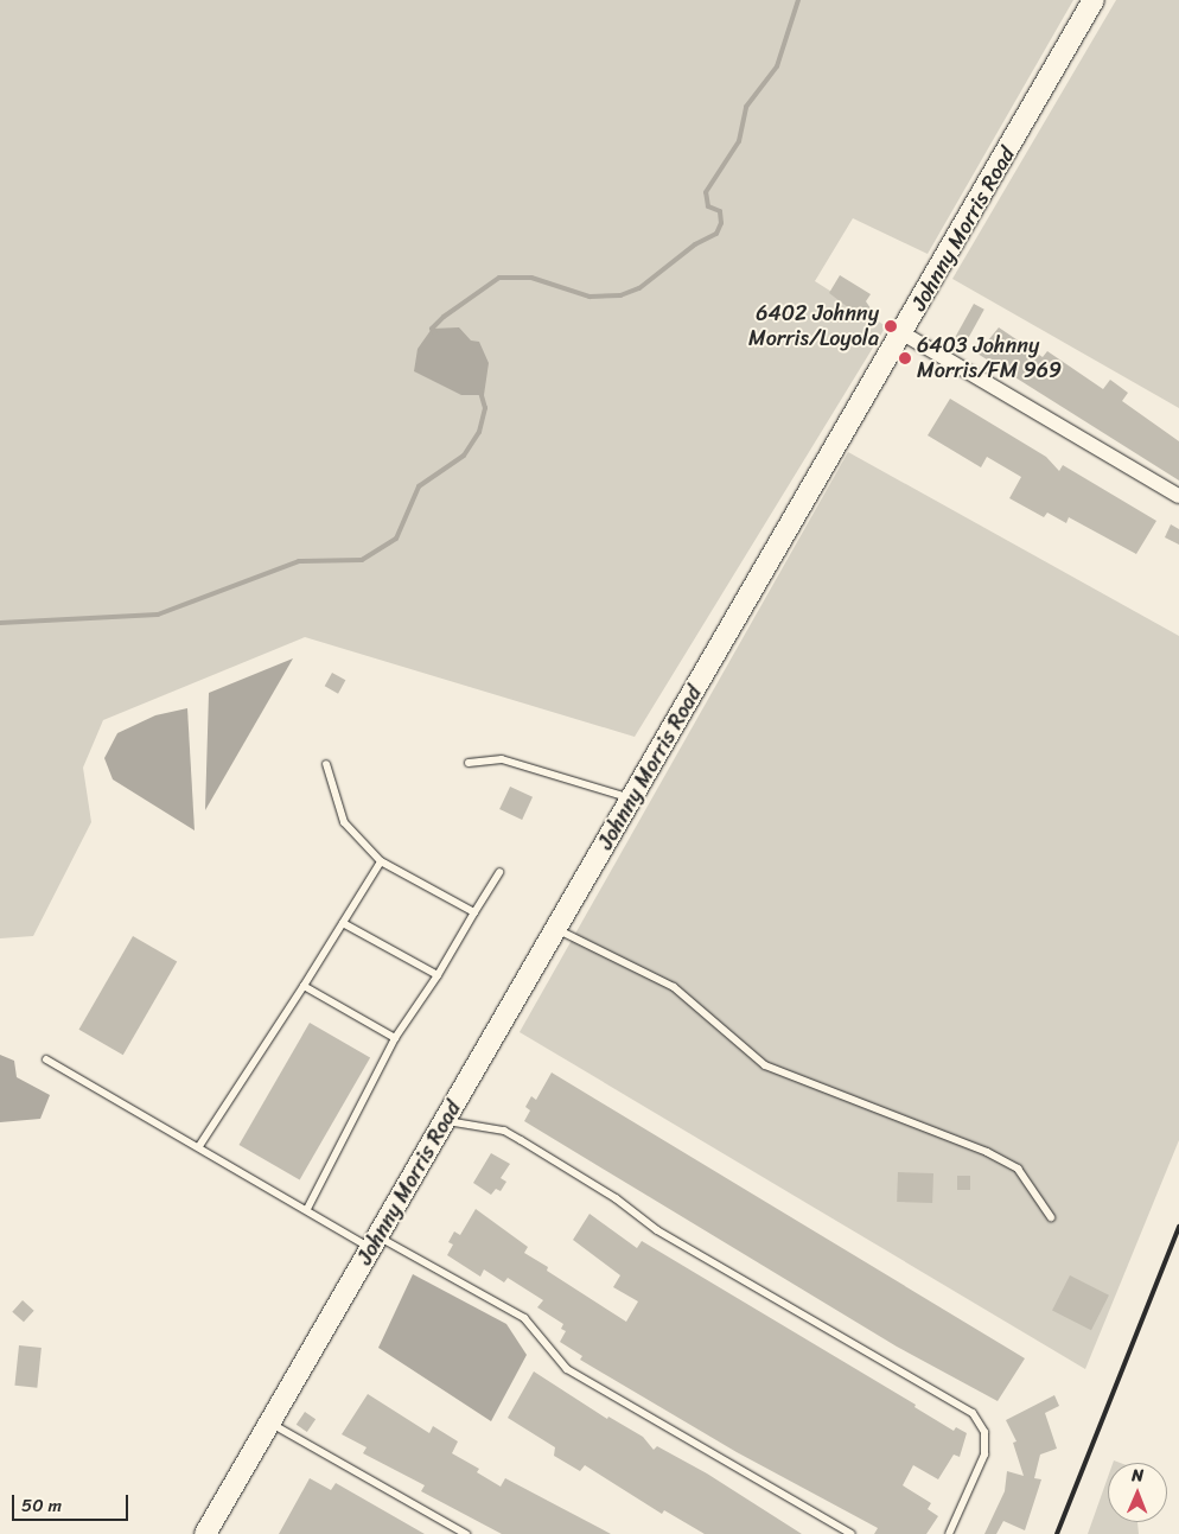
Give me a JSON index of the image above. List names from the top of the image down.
{
  "streets": {
    "street": ["Johnny Morris Road"]
  },
  "places": ["6402 Johnny Morris/Loyola", "6403 Johnny Morris/FM 969"],
  "scale_bar": "50 m",
  "north": "top"
}
